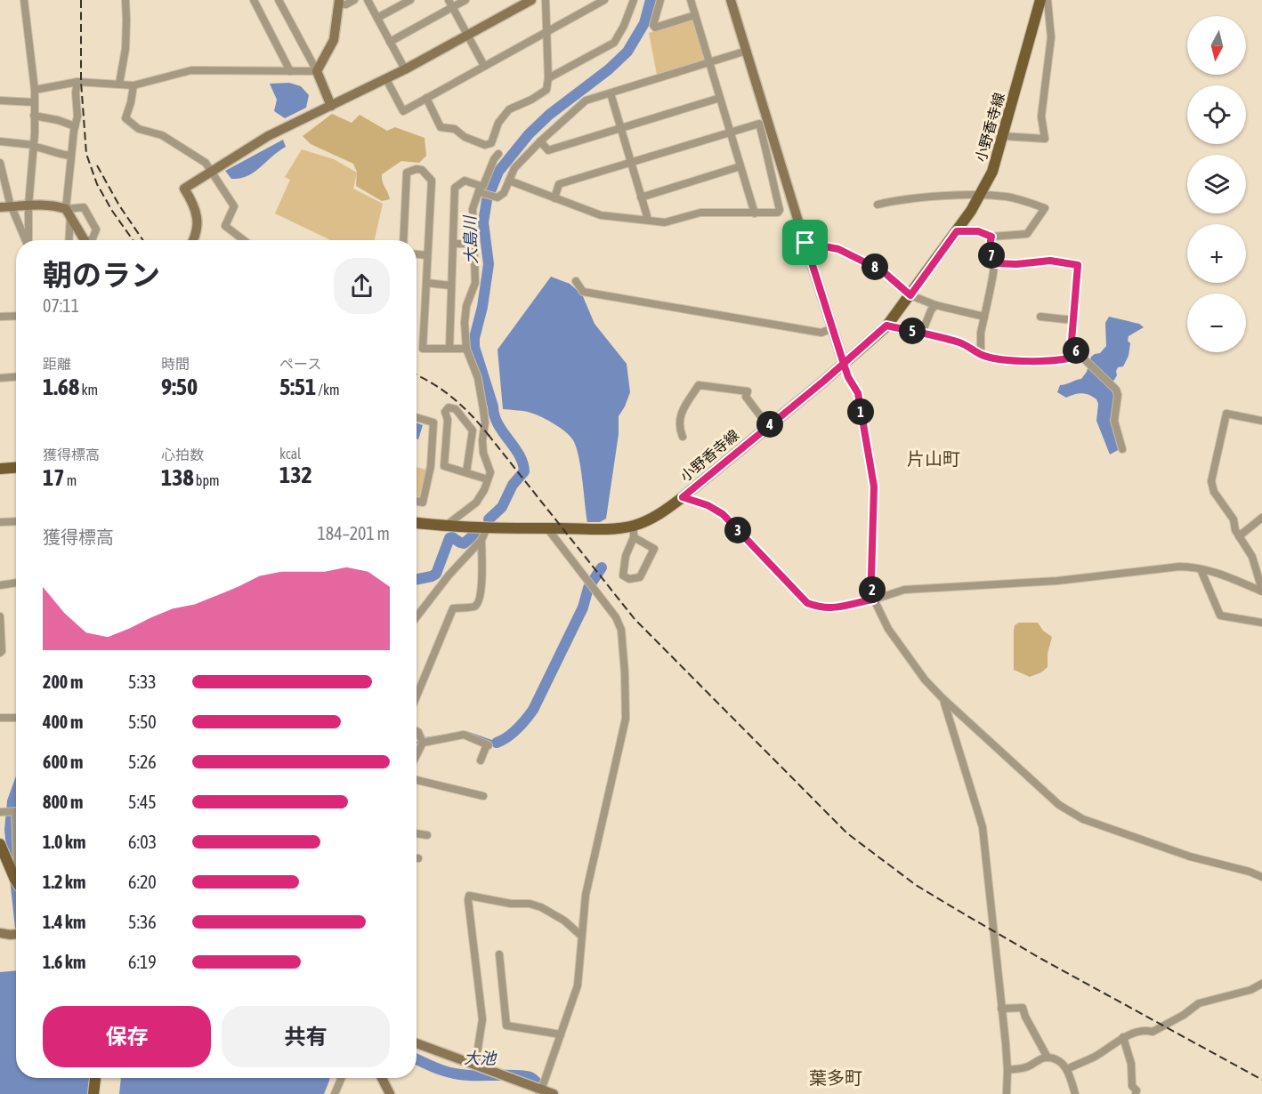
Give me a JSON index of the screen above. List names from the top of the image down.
{
  "streets": {
    "main road": ["小野香寺線"]
  },
  "districts": ["片山町", "葉多町"],
  "water": ["大島川", "大池"],
  "north": "bottom",
  "page": {
    "map_buttons": ["+", "−"],
    "heading": ["朝のラン", "07:11"],
    "pins": [
      "7",
      "8",
      "5",
      "6",
      "1",
      "4",
      "3",
      "2"
    ],
    "stats": [
      ["距離", "1.68 km"],
      ["時間", "9:50"],
      ["ペース", "5:51 /km"],
      ["獲得標高", "17 m"],
      ["心拍数", "138 bpm"],
      ["kcal", "132"]
    ],
    "chart": ["獲得標高", "184–201 m"],
    "list": [
      {
        "name": "200 m",
        "note": "5:33"
      },
      {
        "name": "400 m",
        "note": "5:50"
      },
      {
        "name": "600 m",
        "note": "5:26"
      },
      {
        "name": "800 m",
        "note": "5:45"
      },
      {
        "name": "1.0 km",
        "note": "6:03"
      },
      {
        "name": "1.2 km",
        "note": "6:20"
      },
      {
        "name": "1.4 km",
        "note": "5:36"
      },
      {
        "name": "1.6 km",
        "note": "6:19"
      }
    ],
    "buttons": ["保存", "共有"]
  }
}
